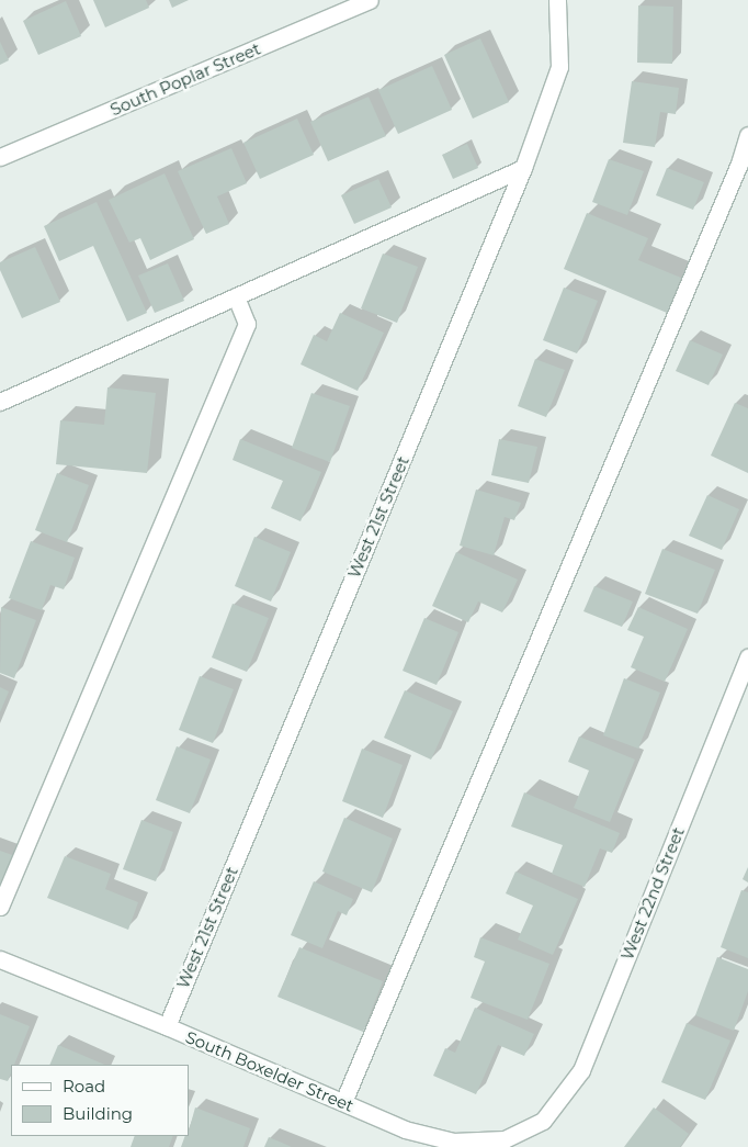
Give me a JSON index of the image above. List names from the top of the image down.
{
  "streets": {
    "street": [
      "South Poplar Street",
      "West 21st Street",
      "West 22nd Street",
      "South Boxelder Street"
    ]
  },
  "crossings": [
    ["West 21st Street", "South Boxelder Street"],
    ["West 22nd Street", "South Boxelder Street"]
  ],
  "legend": ["Road", "Building"]
}
